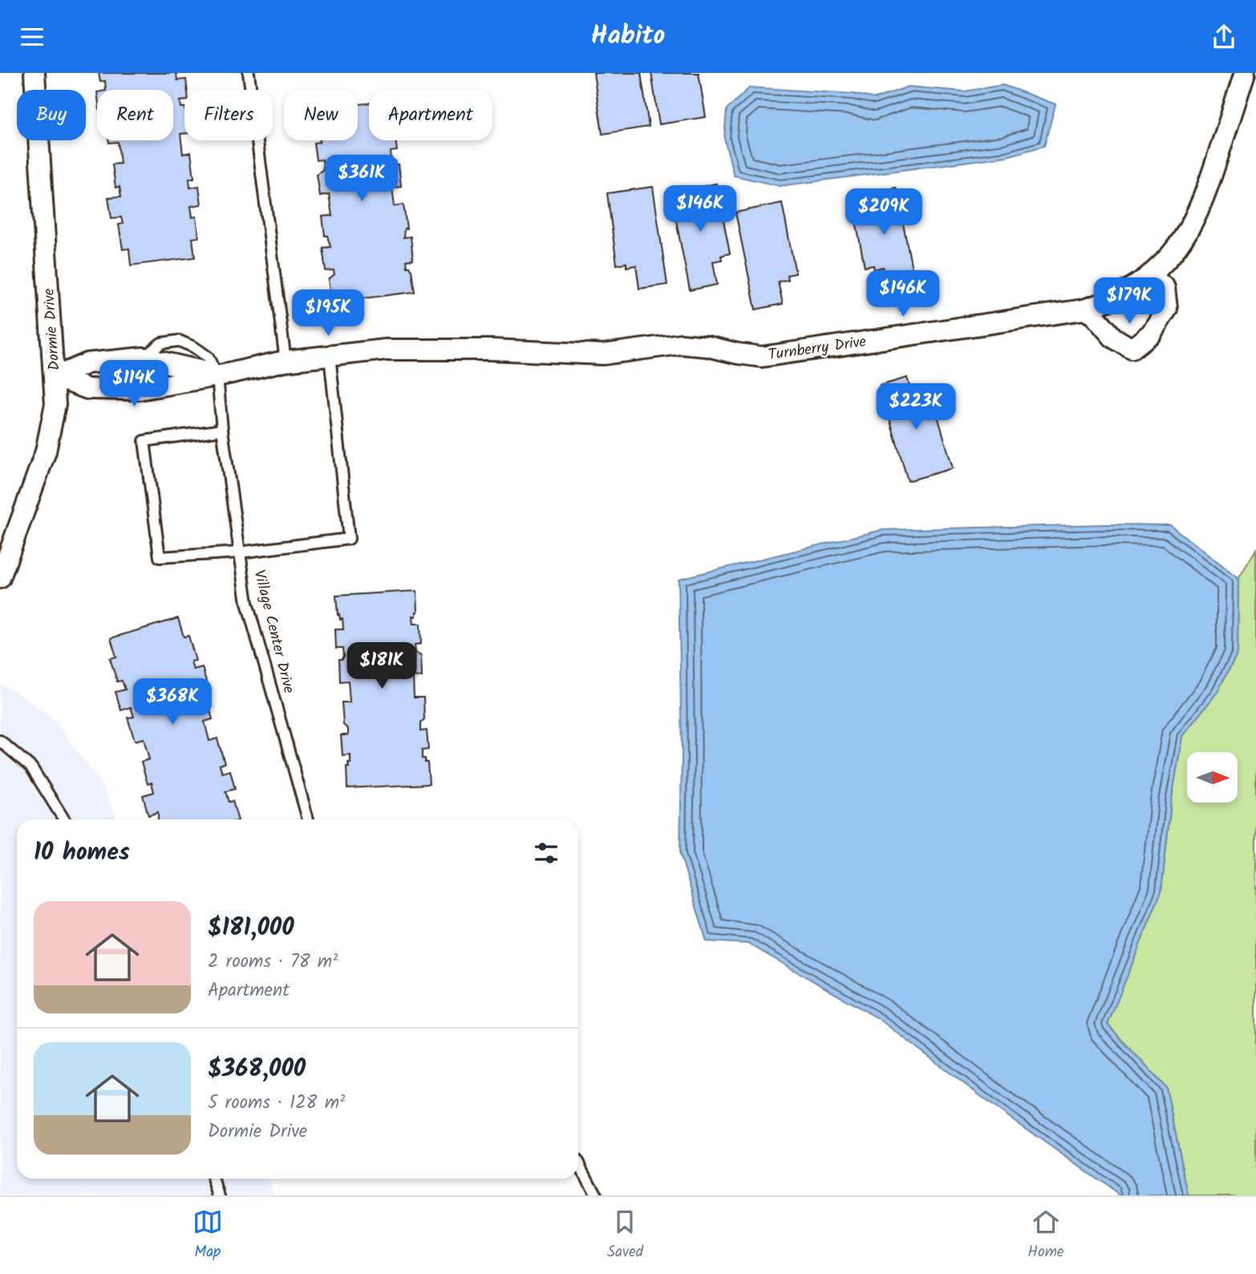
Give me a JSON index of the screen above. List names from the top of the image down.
{
  "streets": {
    "street": ["Dormie Drive", "Turnberry Drive"],
    "lane": ["Village Center Drive"]
  },
  "crossings": [
    ["Dormie Drive", "Turnberry Drive"],
    ["Turnberry Drive", "Village Center Drive"]
  ],
  "north": "right",
  "page": {
    "header": "Habito",
    "chip": [
      "Buy",
      "Rent",
      "Filters",
      "New",
      "Apartment"
    ],
    "price": [
      "$361K",
      "$146K",
      "$209K",
      "$146K",
      "$179K",
      "$195K",
      "$114K",
      "$223K",
      "$181K",
      "$368K"
    ],
    "heading": "10 homes",
    "list": [
      {
        "name": "$181,000",
        "note": "2 rooms · 78 m² · Apartment"
      },
      {
        "name": "$368,000",
        "note": "5 rooms · 128 m² · Dormie Drive"
      }
    ],
    "tabs": ["Map", "Saved", "Home"]
  }
}
